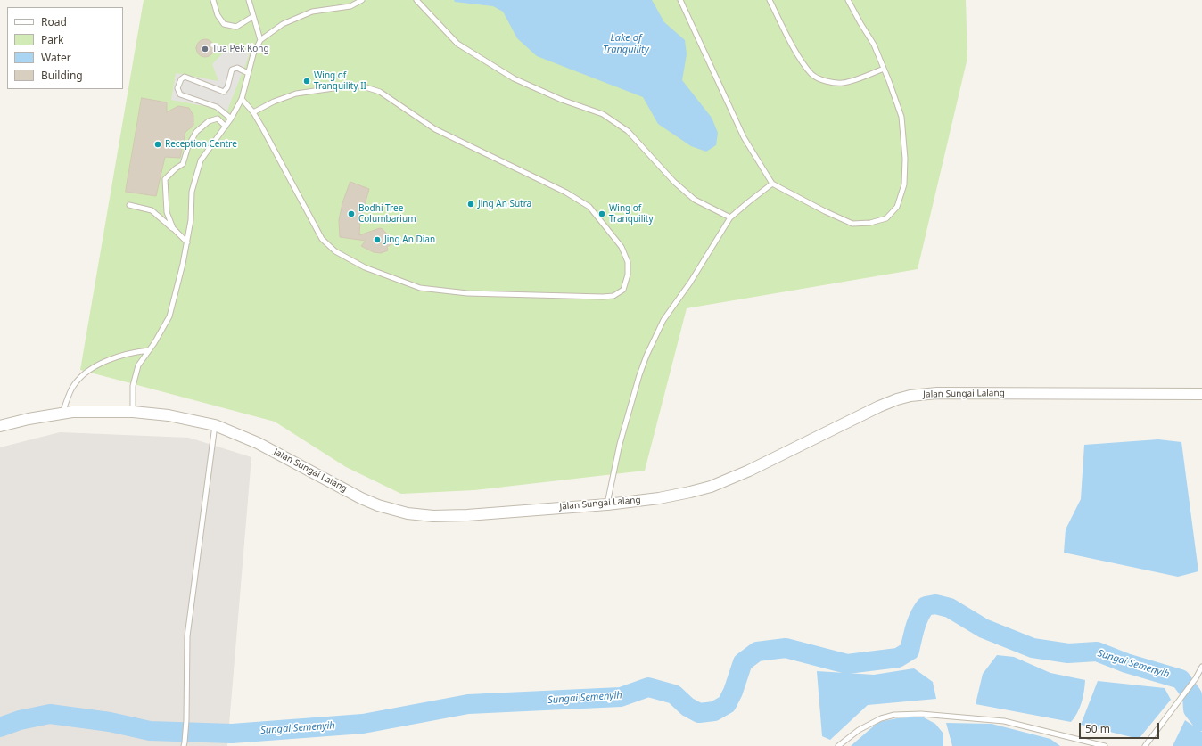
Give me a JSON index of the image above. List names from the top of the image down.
{
  "streets": {
    "street": ["Jalan Sungai Lalang"]
  },
  "water": ["Lake of Tranquility", "Sungai Semenyih"],
  "places": [
    "Tua Pek Kong",
    "Wing of Tranquility II",
    "Reception Centre",
    "Jing An Sutra",
    "Bodhi Tree Columbarium",
    "Wing of Tranquility",
    "Jing An Dian"
  ],
  "legend": [
    "Road",
    "Park",
    "Water",
    "Building"
  ],
  "scale_bar": "50 m"
}
